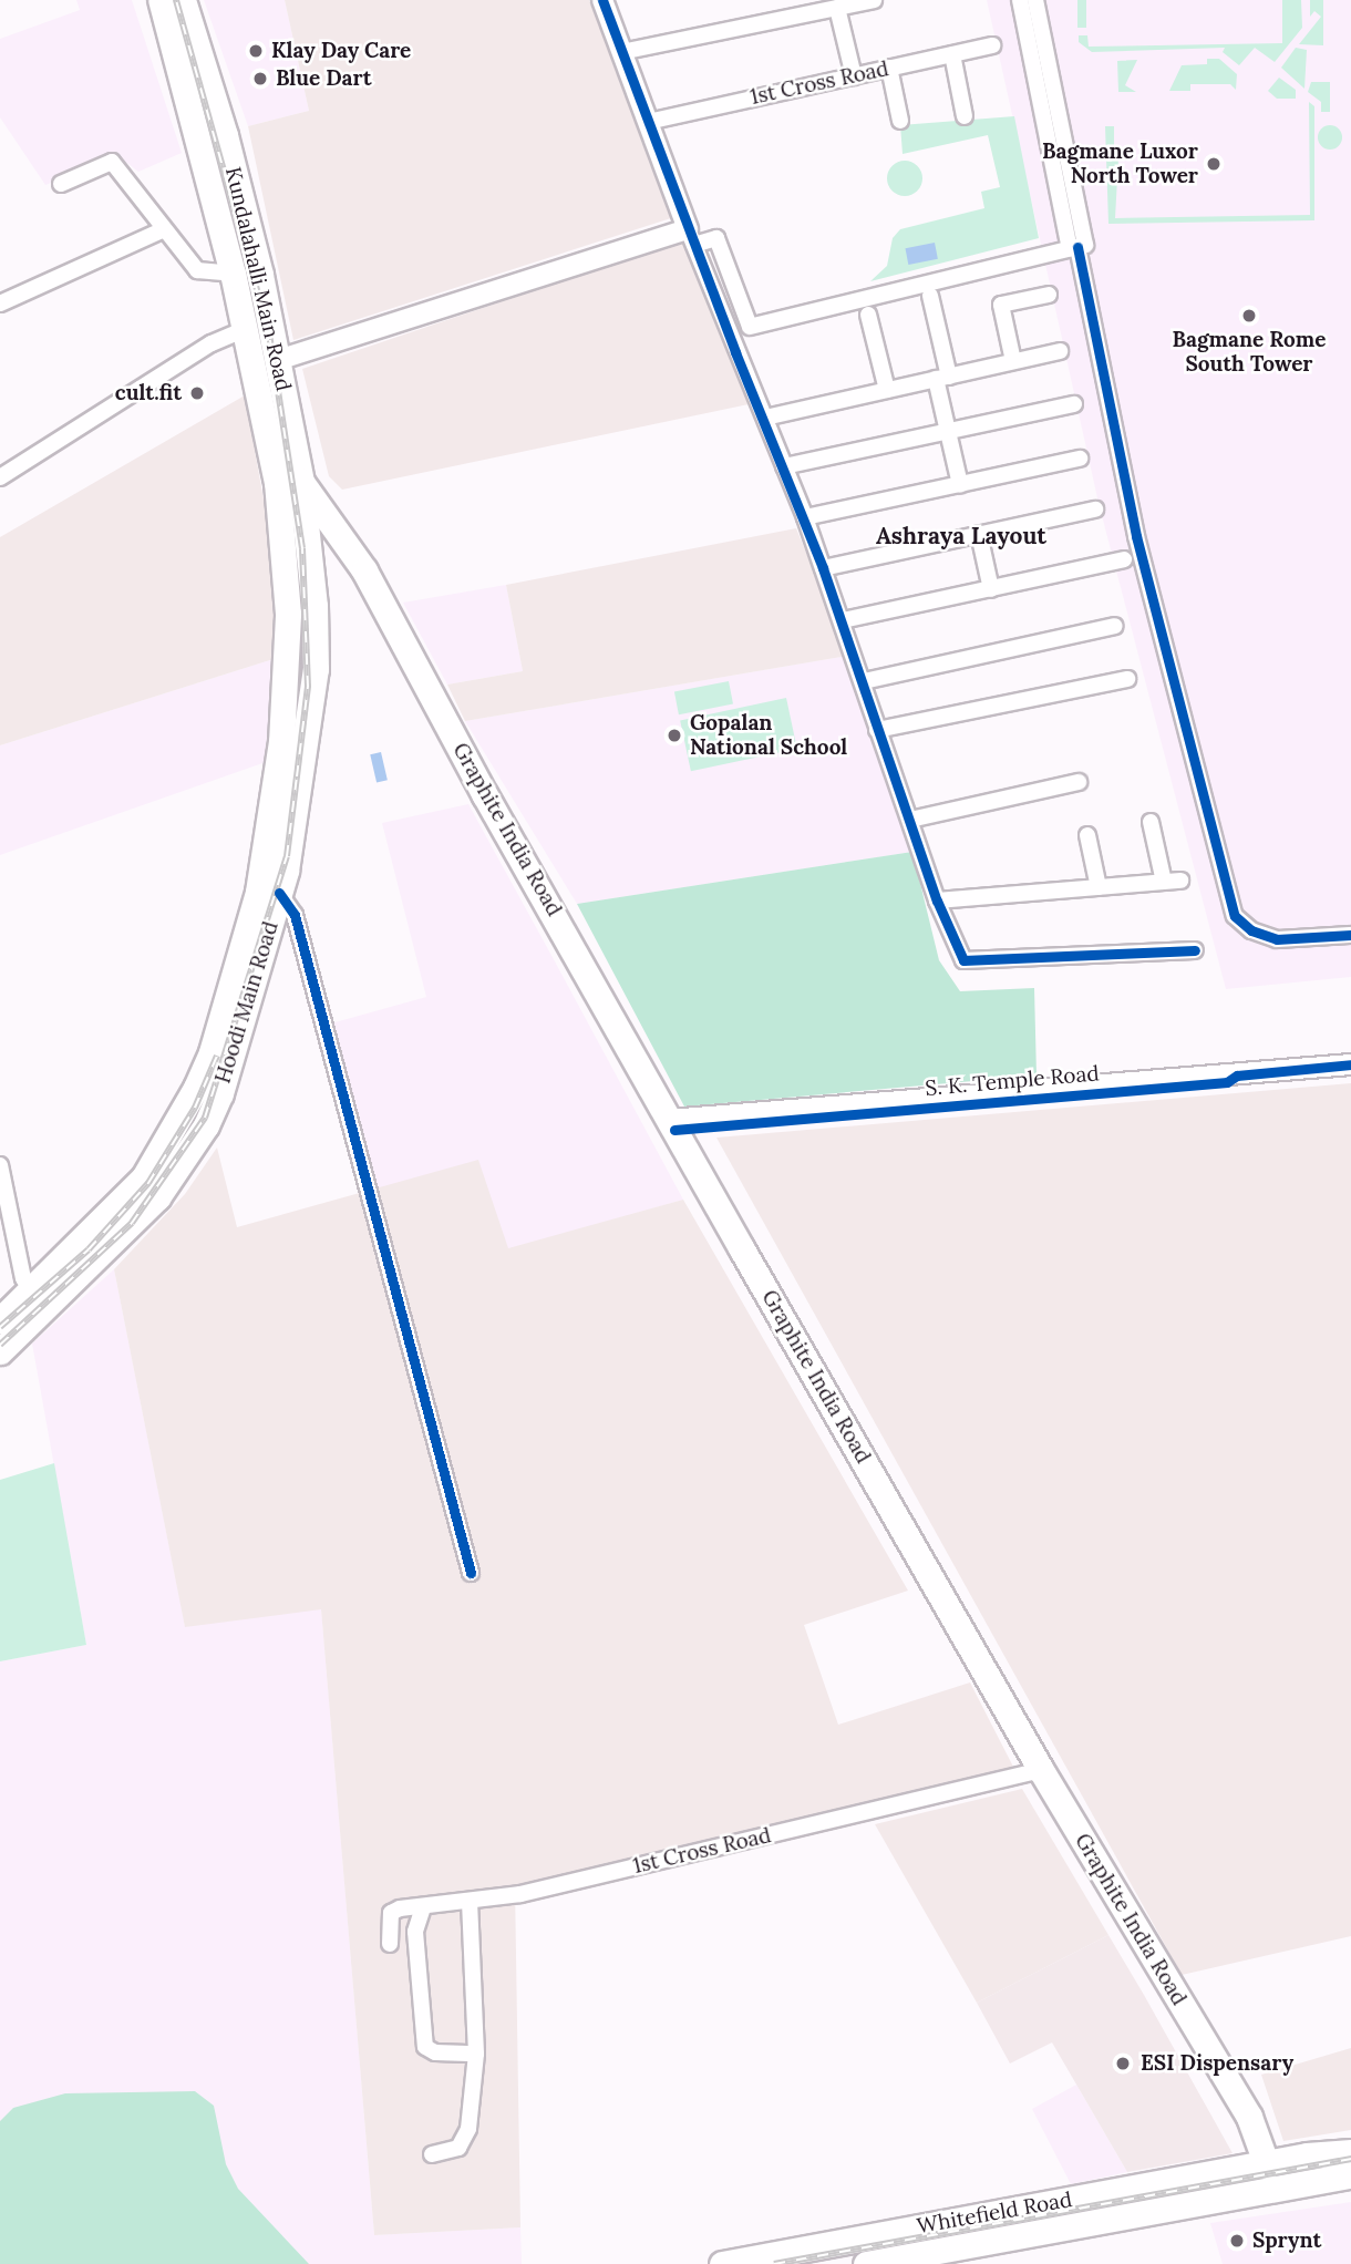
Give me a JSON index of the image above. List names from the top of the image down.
{
  "streets": {
    "main road": [
      "Kundalahalli Main Road",
      "Graphite India Road",
      "Hoodi Main Road",
      "Whitefield Road"
    ],
    "street": ["1st Cross Road", "S. K. Temple Road"]
  },
  "crossings": [
    ["1st Cross Road", "Graphite India Road"],
    ["Kundalahalli Main Road", "Graphite India Road"],
    ["Kundalahalli Main Road", "Hoodi Main Road"],
    ["Graphite India Road", "S. K. Temple Road"],
    ["Graphite India Road", "Whitefield Road"]
  ],
  "districts": ["Ashraya Layout"],
  "places": [
    "Klay Day Care",
    "Blue Dart",
    "Bagmane Luxor North Tower",
    "Bagmane Rome South Tower",
    "cult.fit",
    "Gopalan National School",
    "ESI Dispensary",
    "Sprynt"
  ]
}
